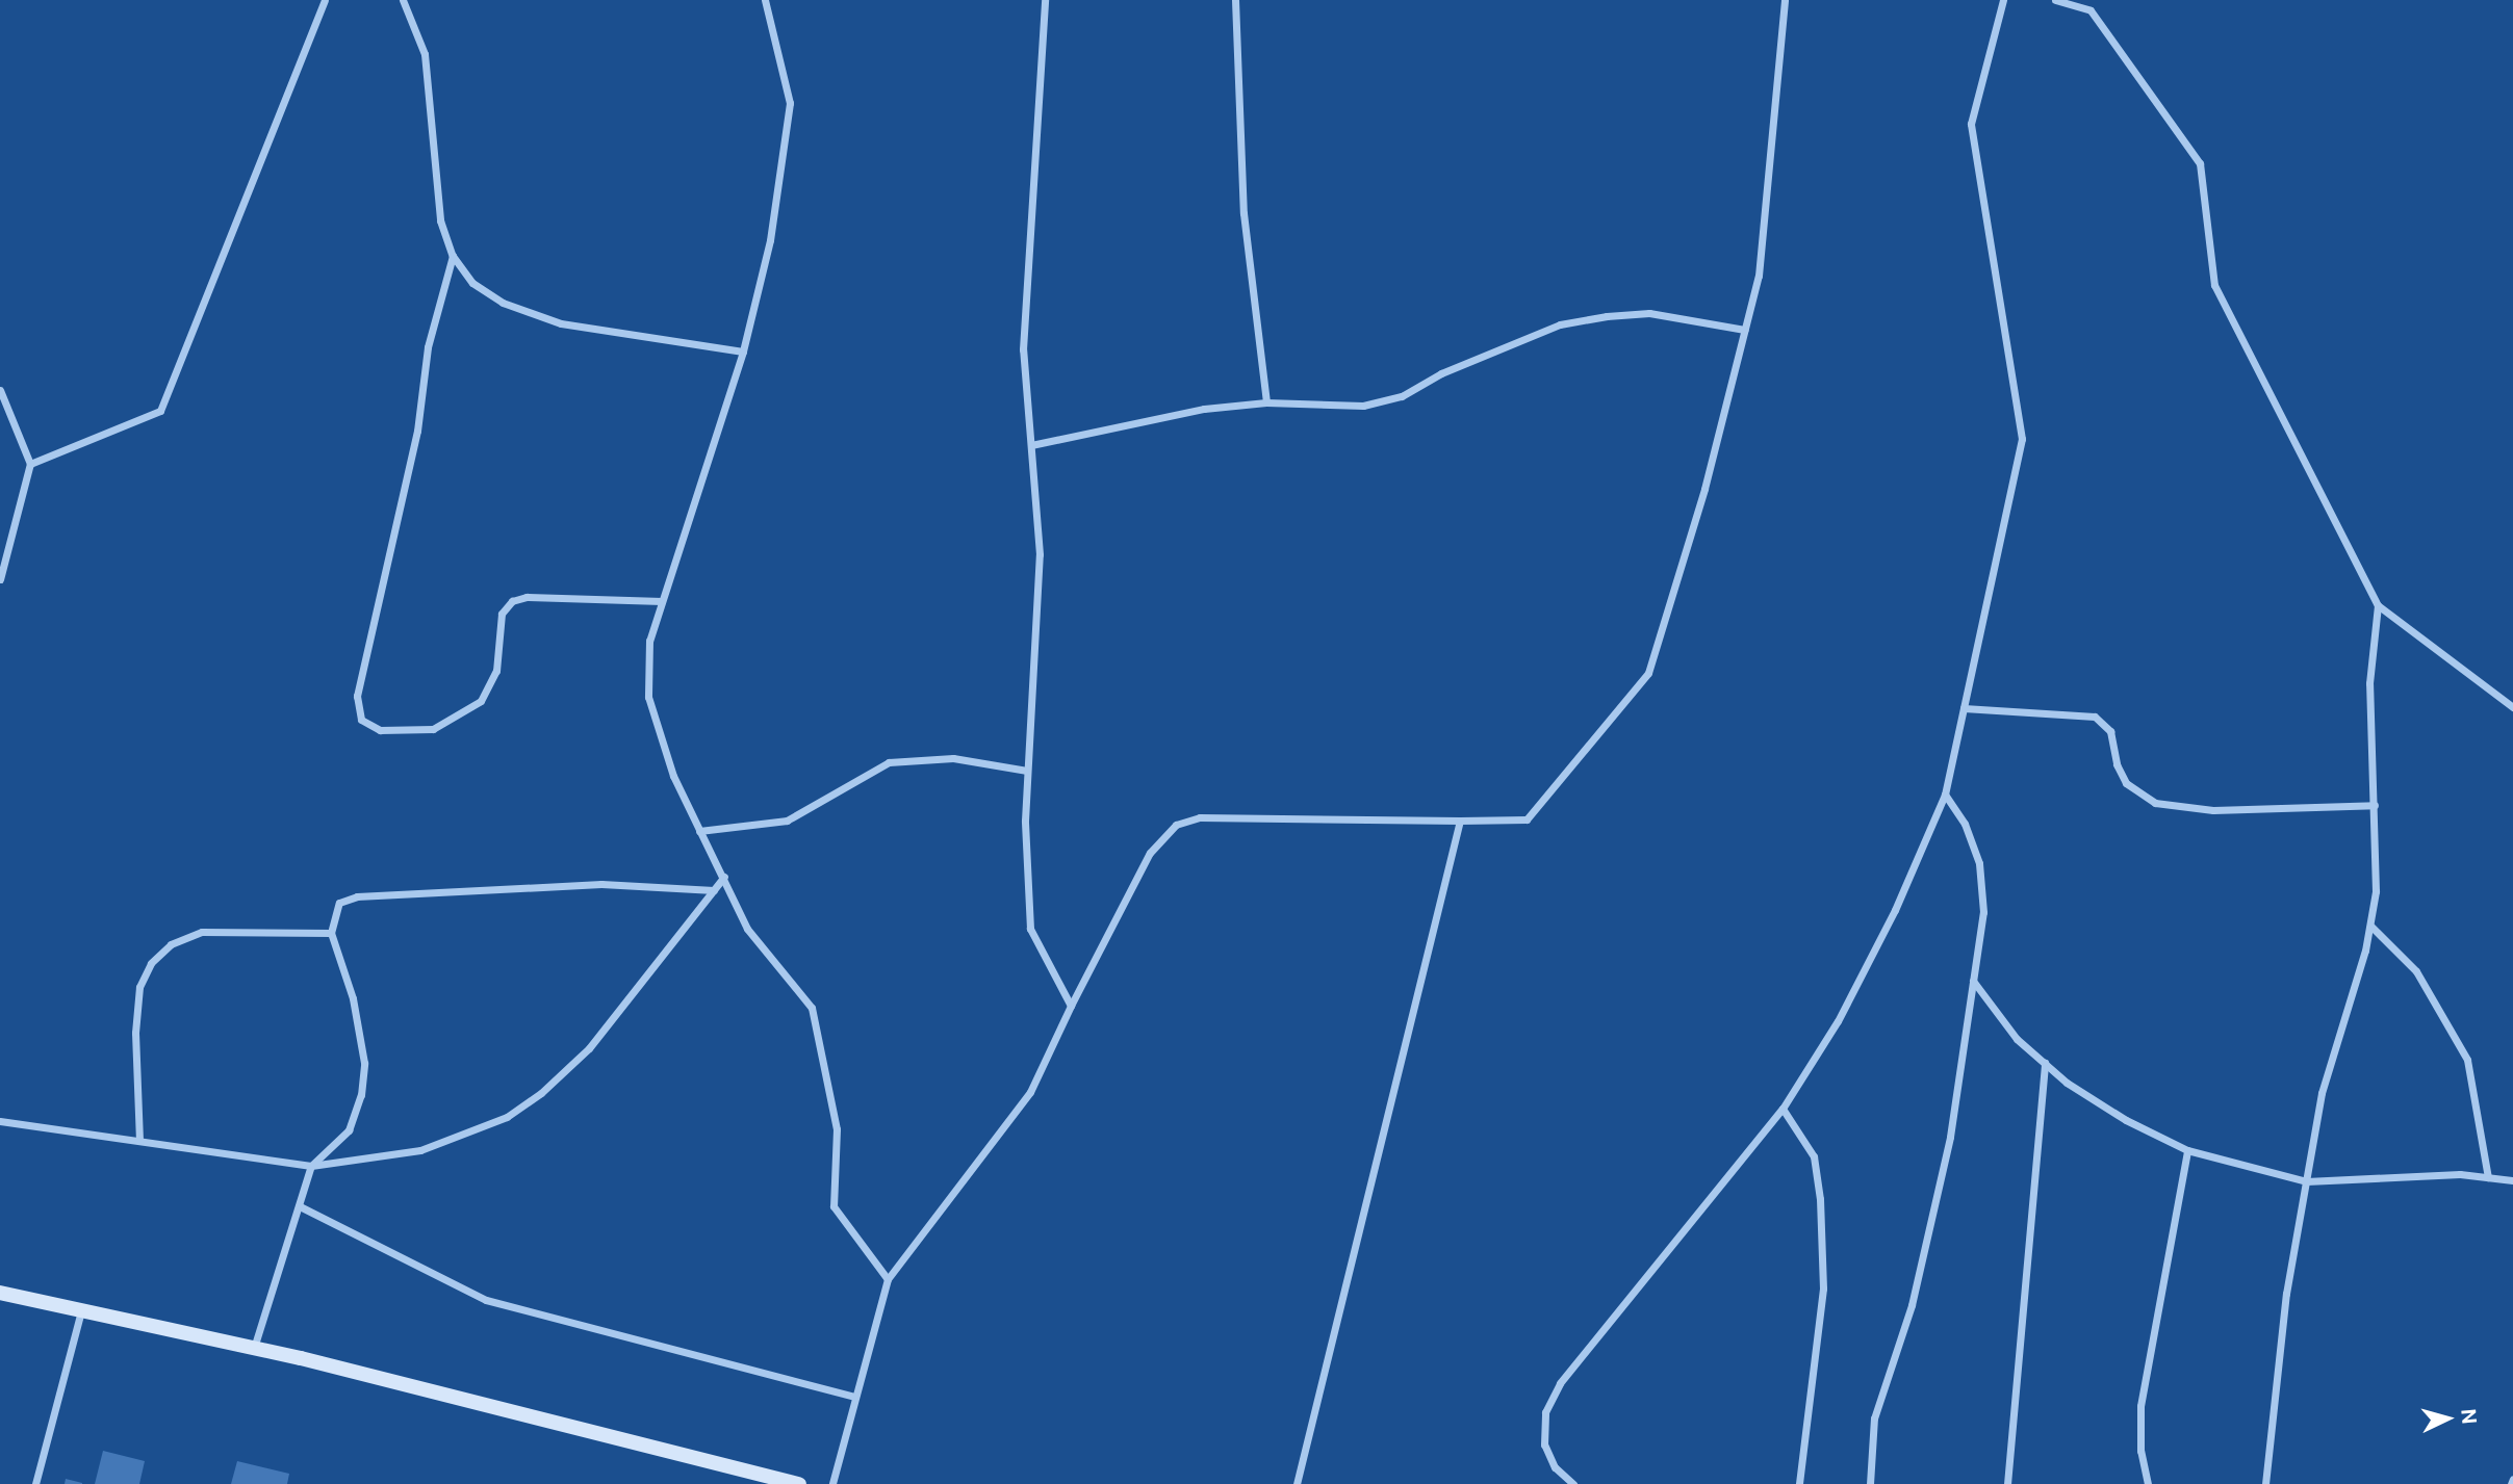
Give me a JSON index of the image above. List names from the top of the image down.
{
  "north": "right"
}
